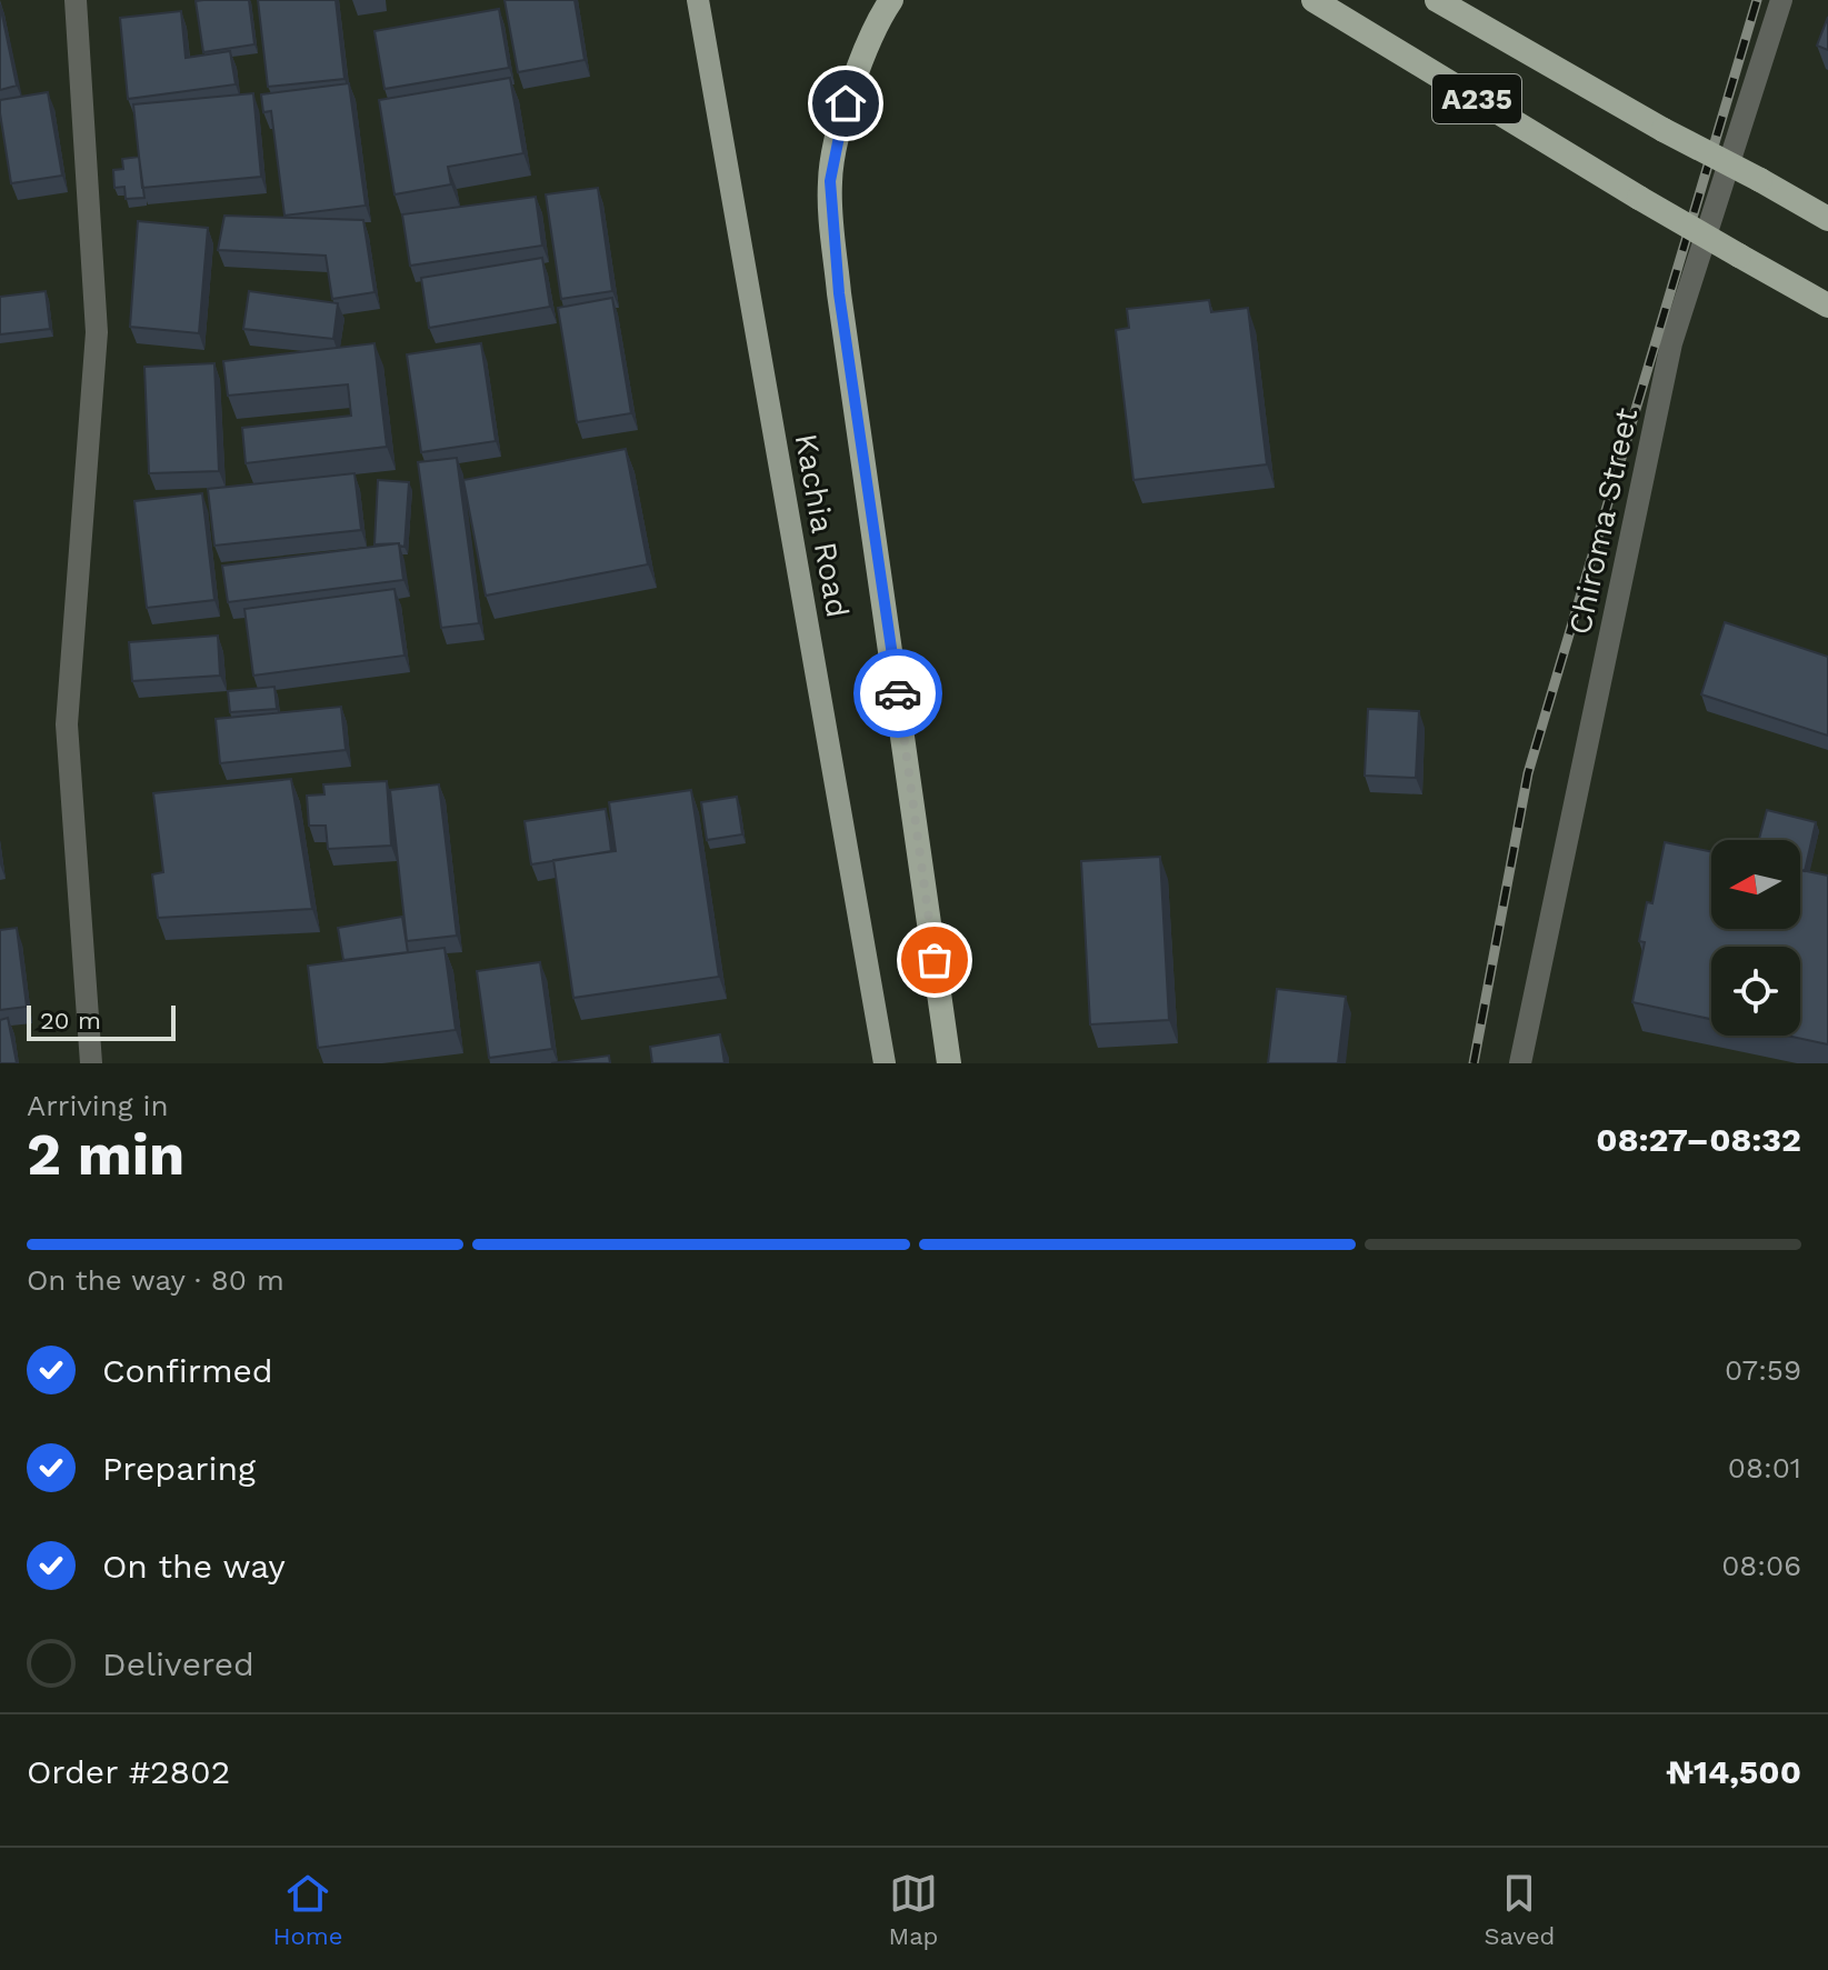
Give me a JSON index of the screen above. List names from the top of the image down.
{
  "streets": {
    "highway": ["A235"],
    "main road": ["Kachia Road"],
    "street": ["Chiroma Street"]
  },
  "scale_bar": "20 m",
  "north": "left",
  "page": {
    "scale": "20 m",
    "heading": ["2 min", "Arriving in", "08:27–08:32"],
    "panel": ["Order #2802", "₦14,500"],
    "bar": "On the way · 80 m",
    "list": [
      ["Confirmed", "07:59"],
      ["Preparing", "08:01"],
      ["On the way", "08:06"],
      "Delivered"
    ],
    "tabs": ["Home", "Map", "Saved"]
  }
}
